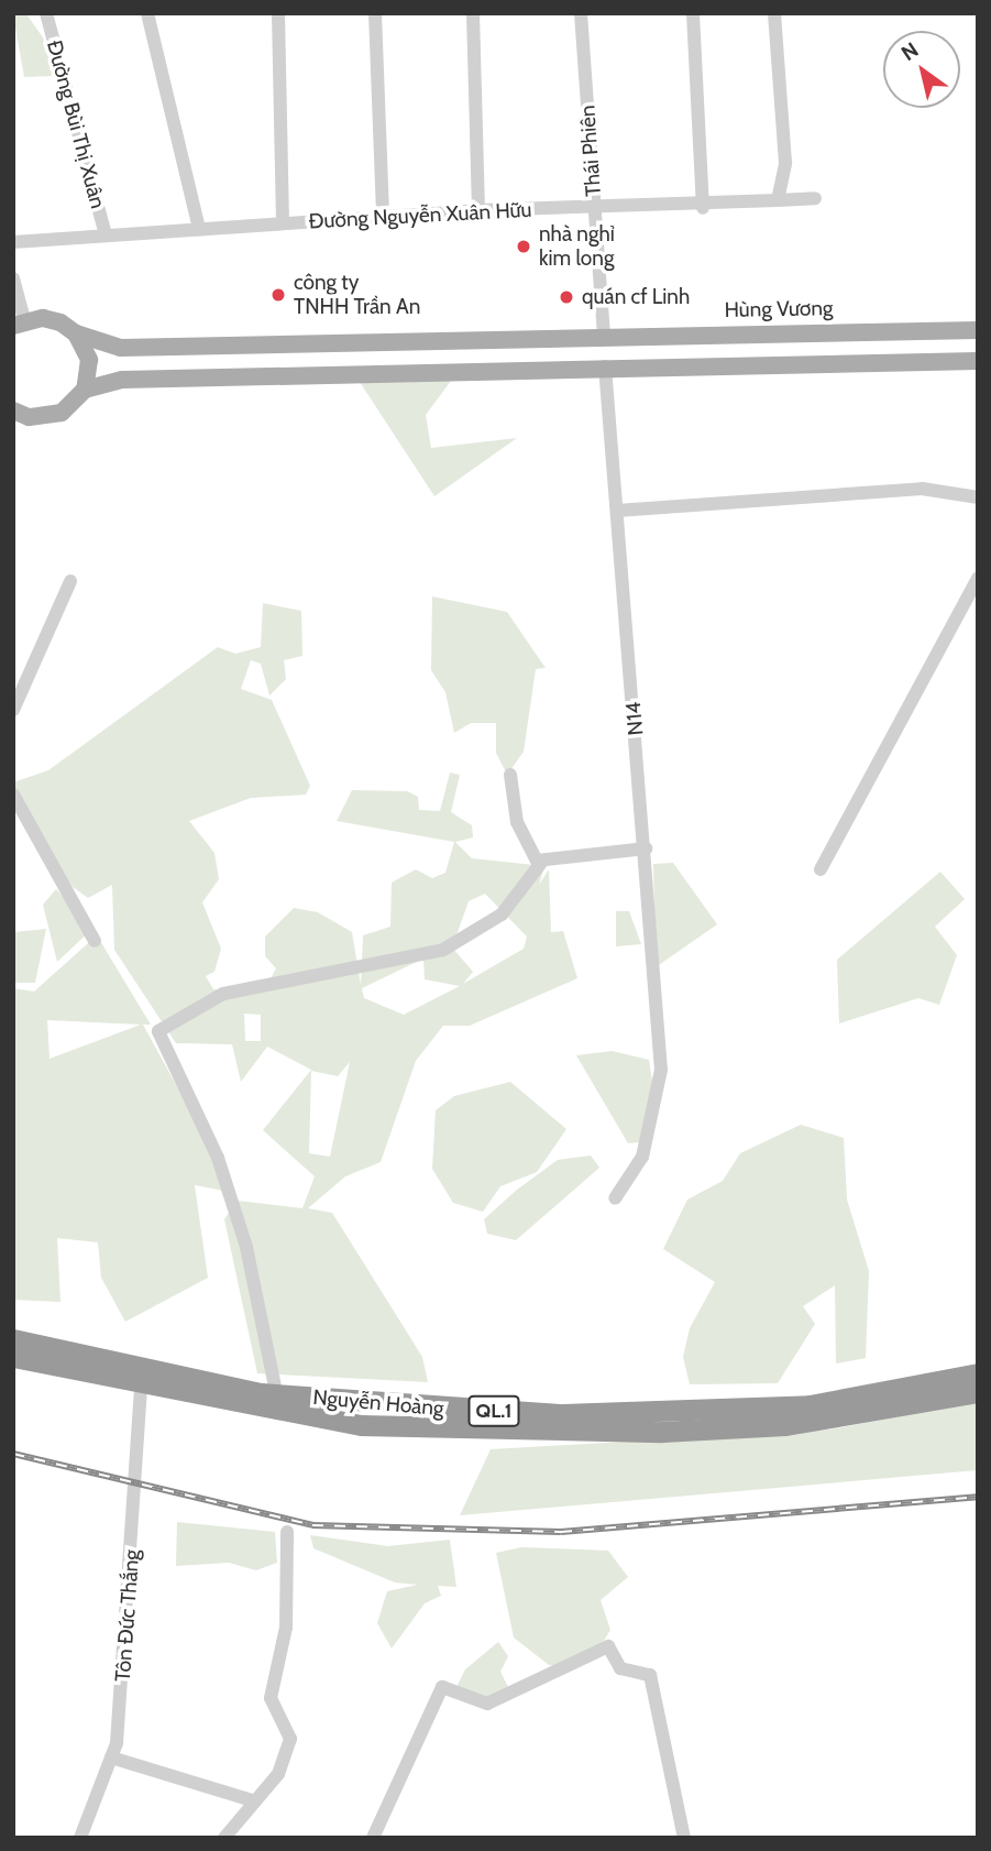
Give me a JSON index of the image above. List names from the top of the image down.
{
  "streets": {
    "highway": ["Nguyễn Hoàng", "QL.1"],
    "main road": ["Hùng Vương"],
    "street": [
      "Đường Bùi Thị Xuân",
      "Thái Phiên",
      "Đường Nguyễn Xuân Hữu",
      "N14",
      "Tôn Đức Thắng"
    ]
  },
  "crossings": [
    ["Đường Bùi Thị Xuân", "Đường Nguyễn Xuân Hữu"],
    ["Thái Phiên", "Đường Nguyễn Xuân Hữu"],
    ["Thái Phiên", "Hùng Vương"],
    ["Nguyễn Hoàng", "Tôn Đức Thắng"]
  ],
  "places": ["nhà nghỉ kim long", "công ty TNHH Trần An", "quán cf Linh"],
  "north": "top left"
}
